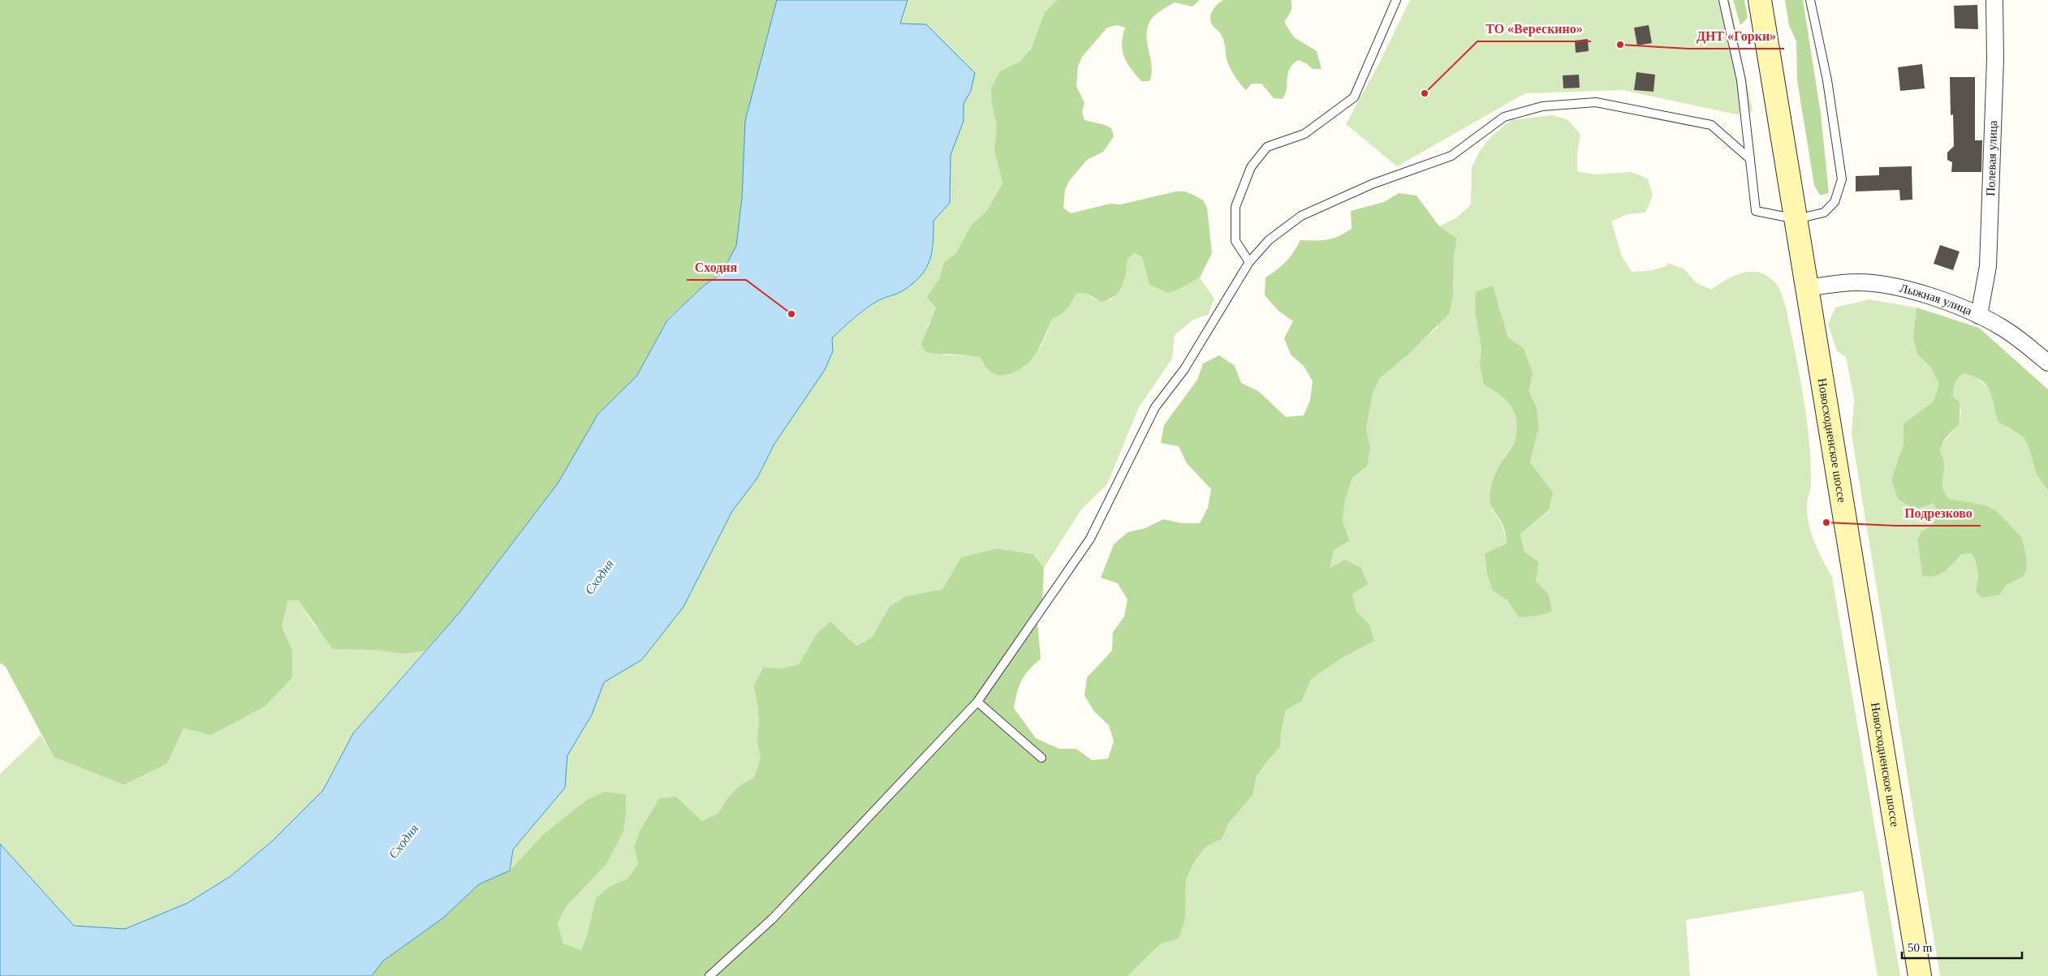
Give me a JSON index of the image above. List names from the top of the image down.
{
  "streets": {
    "main road": ["Новосходненское шоссе"],
    "street": ["Полевая улица", "Лыжная улица"]
  },
  "crossings": [
    ["Полевая улица", "Лыжная улица"],
    ["Лыжная улица", "Новосходненское шоссе"]
  ],
  "water": ["Сходня"],
  "places": [
    "ДНТ «Горки»",
    "ТО «Верескино»",
    "Сходня",
    "Подрезково"
  ],
  "scale_bar": "50 m"
}
